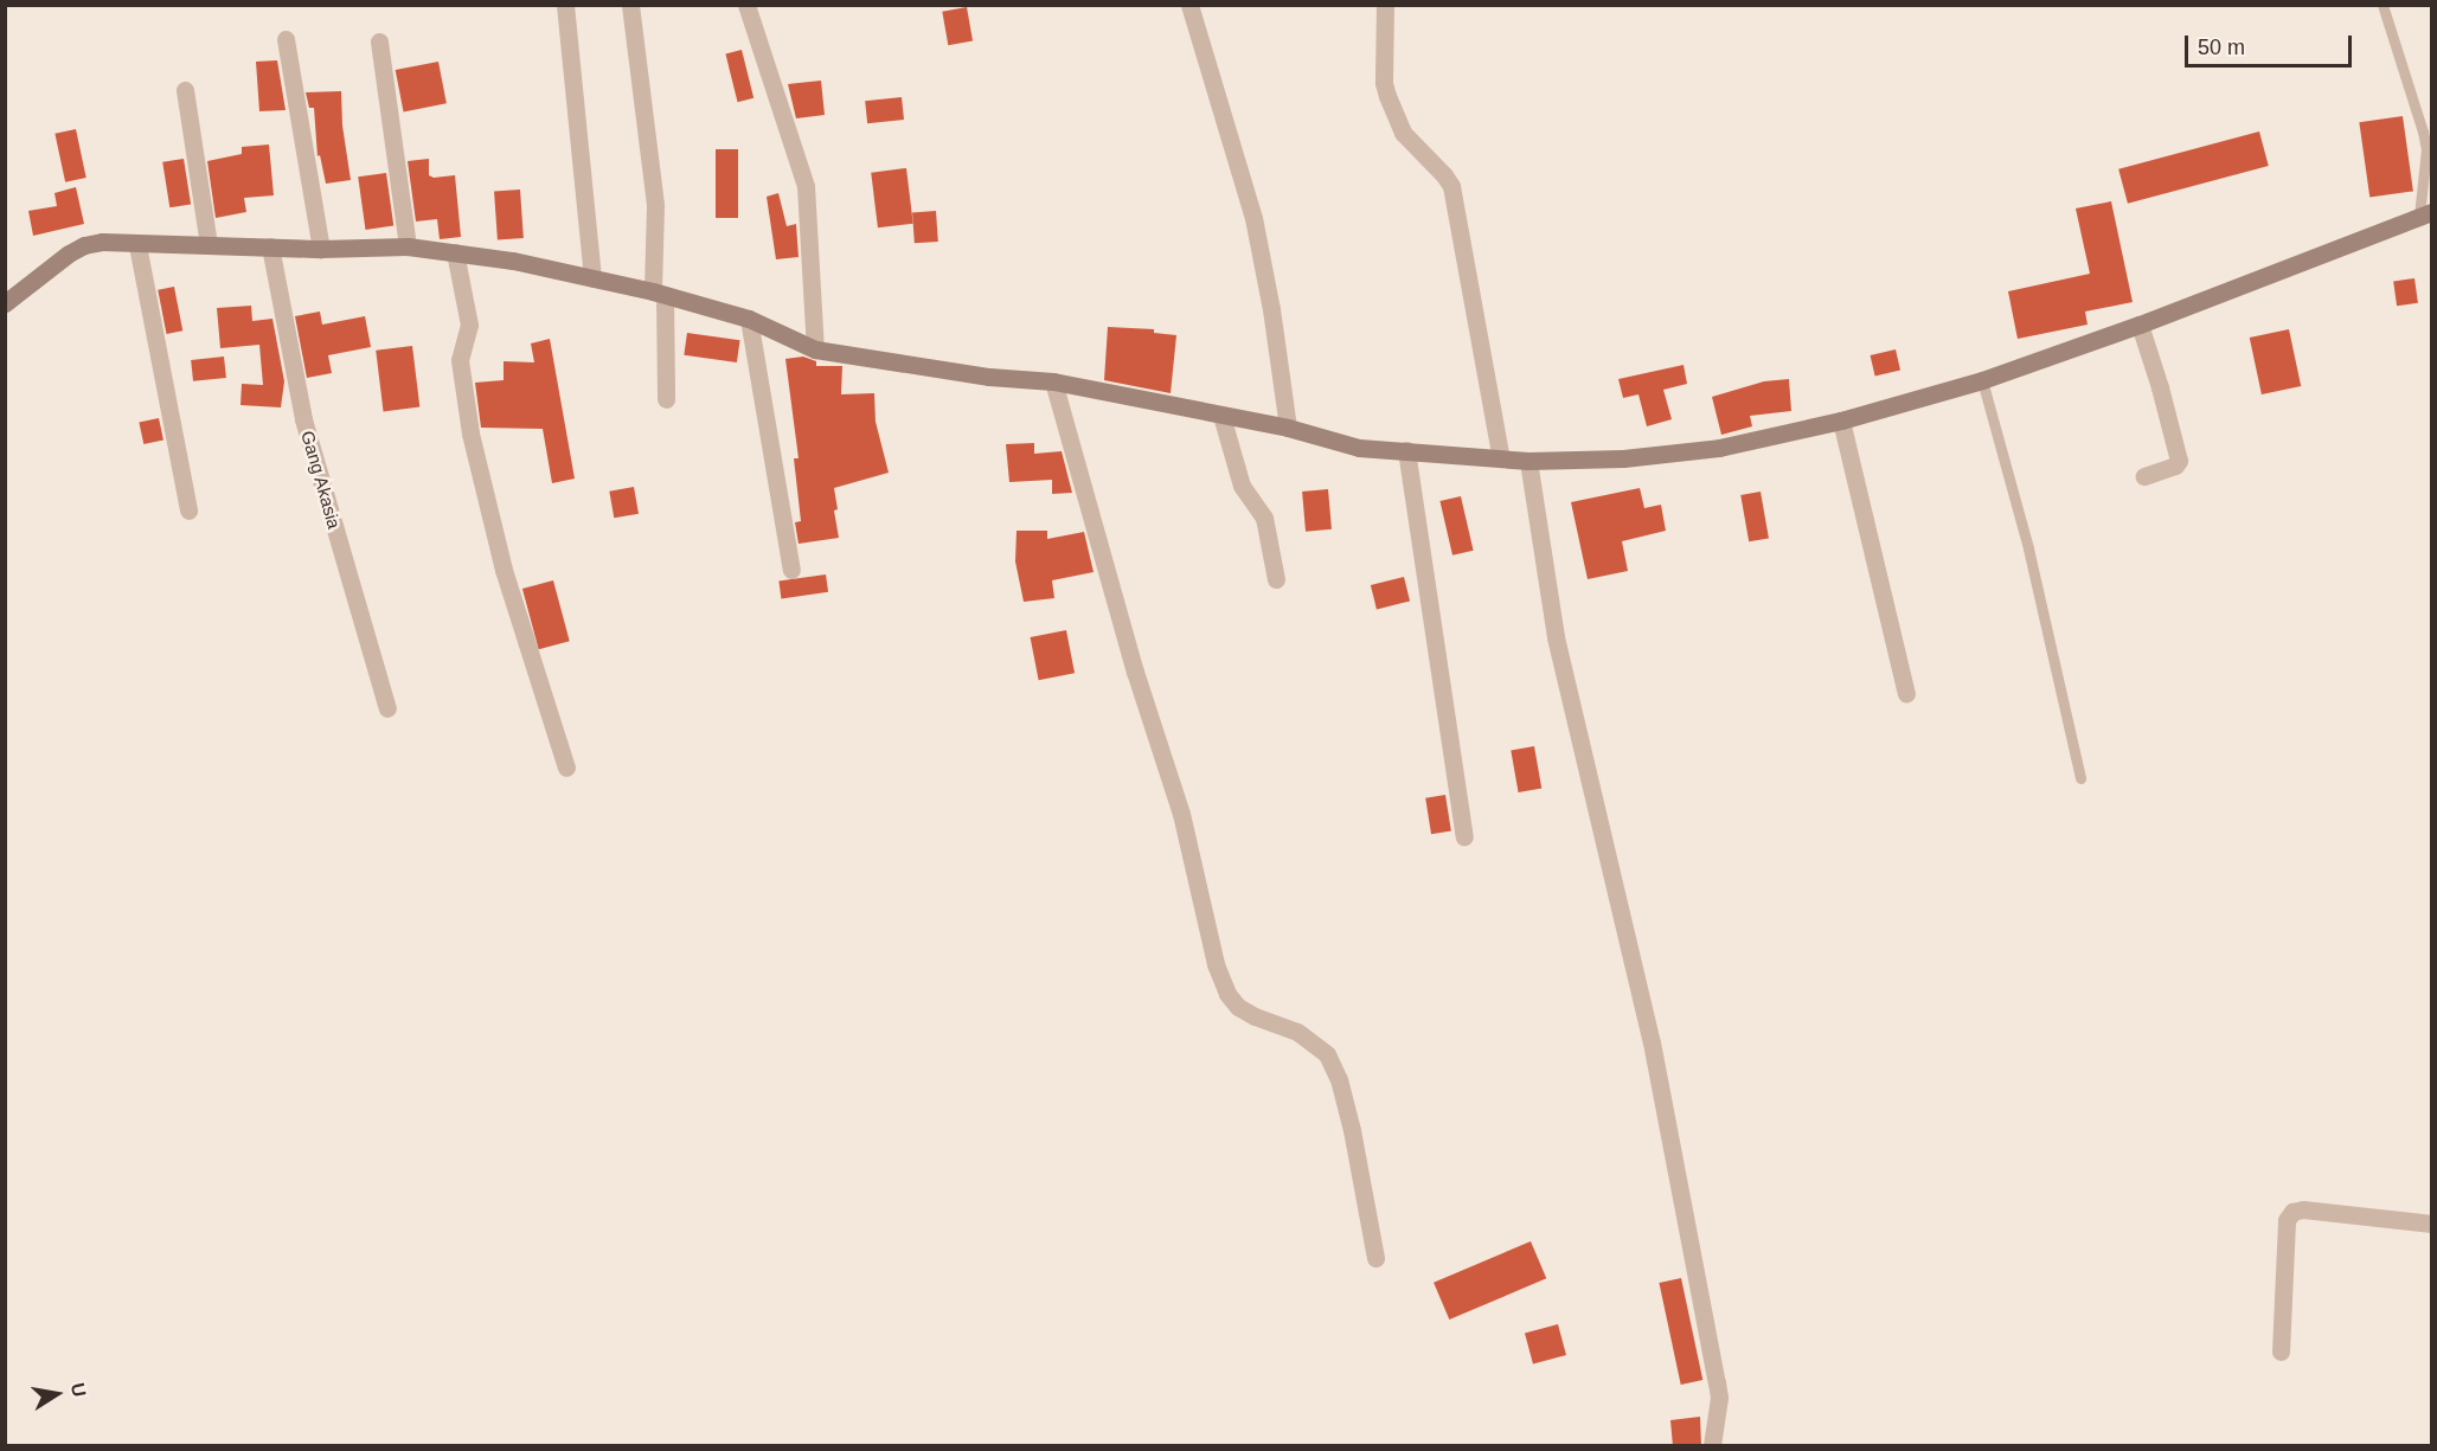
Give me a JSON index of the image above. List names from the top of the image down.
{
  "streets": {
    "street": ["Gang Akasia"]
  },
  "scale_bar": "50 m",
  "north": "right"
}
